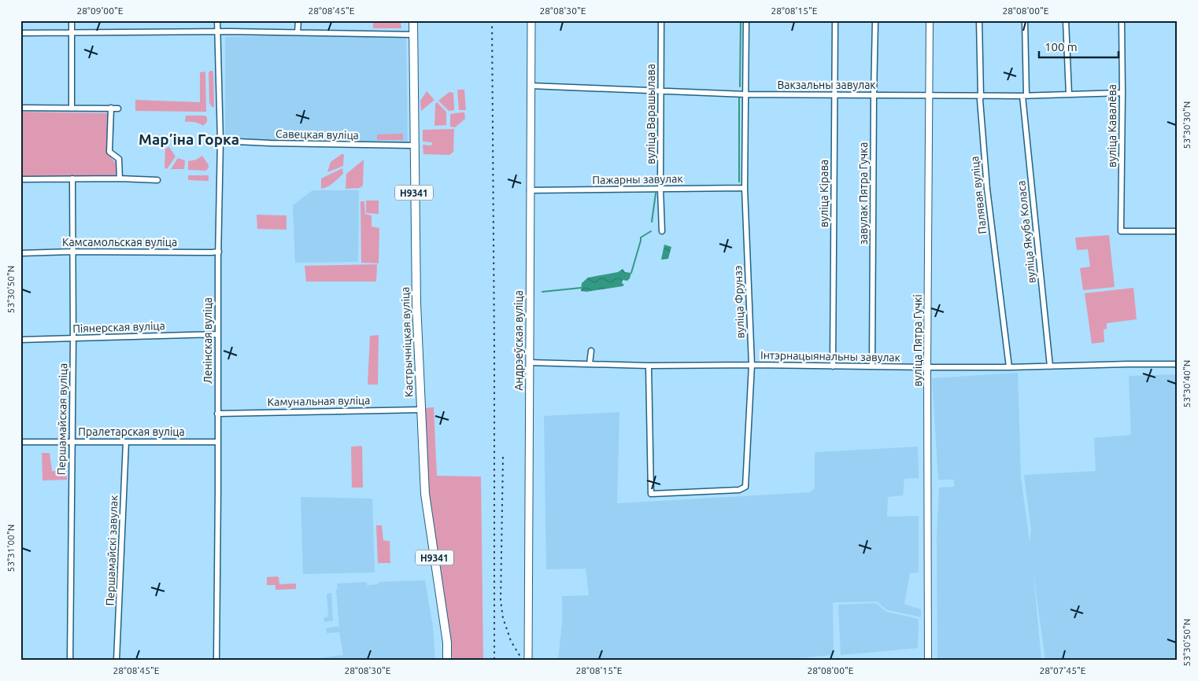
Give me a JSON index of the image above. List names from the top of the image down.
{
  "streets": {
    "main road": ["Н9341", "Андрэеўская вуліца", "Кастрычніцкая вуліца"],
    "street": [
      "Вакзальны завулак",
      "вуліца Варашылава",
      "вуліца Кавалёва",
      "Савецкая вуліца",
      "Пажарны завулак",
      "вуліца Кірава",
      "завулак Пятра Гучка",
      "Палявая вуліца",
      "вуліца Якуба Коласа",
      "Камсамольская вуліца",
      "вуліца Фрунзэ",
      "Піянерская вуліца",
      "Ленінская вуліца",
      "вуліца Пятра Гучкі",
      "Інтэрнацыянальны завулак",
      "Камунальная вуліца",
      "Першамайская вуліца",
      "Пралетарская вуліца",
      "Першамайскі завулак"
    ]
  },
  "crossings": [
    ["Вакзальны завулак", "вуліца Варашылава"],
    ["Вакзальны завулак", "вуліца Кавалёва"],
    ["Вакзальны завулак", "вуліца Кірава"],
    ["Вакзальны завулак", "завулак Пятра Гучка"],
    ["Вакзальны завулак", "Палявая вуліца"],
    ["Вакзальны завулак", "вуліца Якуба Коласа"],
    ["Вакзальны завулак", "вуліца Фрунзэ"],
    ["Вакзальны завулак", "Андрэеўская вуліца"],
    ["Вакзальны завулак", "вуліца Пятра Гучкі"],
    ["вуліца Варашылава", "Пажарны завулак"],
    ["Савецкая вуліца", "Ленінская вуліца"],
    ["Савецкая вуліца", "Кастрычніцкая вуліца"],
    ["Пажарны завулак", "вуліца Фрунзэ"],
    ["Пажарны завулак", "Андрэеўская вуліца"],
    ["вуліца Кірава", "Інтэрнацыянальны завулак"],
    ["завулак Пятра Гучка", "Інтэрнацыянальны завулак"],
    ["Палявая вуліца", "Інтэрнацыянальны завулак"],
    ["вуліца Якуба Коласа", "Інтэрнацыянальны завулак"],
    ["Камсамольская вуліца", "Ленінская вуліца"],
    ["Камсамольская вуліца", "Першамайская вуліца"],
    ["вуліца Фрунзэ", "Інтэрнацыянальны завулак"],
    ["Піянерская вуліца", "Ленінская вуліца"],
    ["Піянерская вуліца", "Першамайская вуліца"],
    ["Ленінская вуліца", "Камунальная вуліца"],
    ["Ленінская вуліца", "Пралетарская вуліца"],
    ["Андрэеўская вуліца", "Інтэрнацыянальны завулак"],
    ["вуліца Пятра Гучкі", "Інтэрнацыянальны завулак"],
    ["Кастрычніцкая вуліца", "Камунальная вуліца"],
    ["Першамайская вуліца", "Пралетарская вуліца"],
    ["Пралетарская вуліца", "Першамайскі завулак"]
  ],
  "districts": ["Марʼіна Горка"],
  "scale_bar": "100 m",
  "coordinates": [
    "28°09'00\"E",
    "28°08'45\"E",
    "28°08'30\"E",
    "28°08'15\"E",
    "28°08'00\"E",
    "53°30'30\"N",
    "53°30'50\"N",
    "53°30'40\"N",
    "53°31'00\"N",
    "28°07'45\"E"
  ]
}
